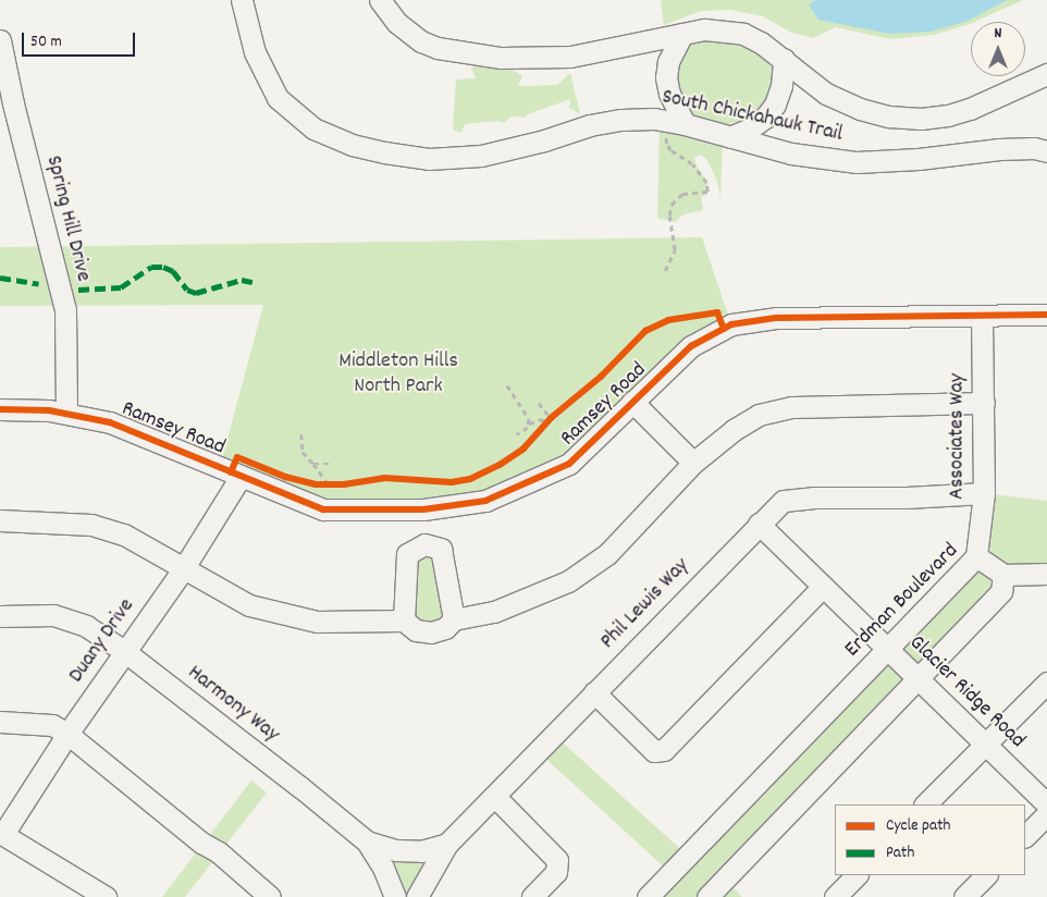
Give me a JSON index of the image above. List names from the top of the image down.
{
  "streets": {
    "street": [
      "South Chickahauk Trail",
      "Spring Hill Drive",
      "Ramsey Road",
      "Associates Way",
      "Erdman Boulevard",
      "Phil Lewis Way",
      "Duany Drive",
      "Glacier Ridge Road",
      "Harmony Way"
    ]
  },
  "crossings": [
    ["Spring Hill Drive", "Ramsey Road"],
    ["Ramsey Road", "Associates Way"],
    ["Ramsey Road", "Duany Drive"],
    ["Associates Way", "Erdman Boulevard"],
    ["Associates Way", "Phil Lewis Way"],
    ["Erdman Boulevard", "Glacier Ridge Road"],
    ["Phil Lewis Way", "Glacier Ridge Road"],
    ["Duany Drive", "Harmony Way"]
  ],
  "parks": ["Middleton Hills North Park"],
  "legend": ["Cycle path", "Path"],
  "scale_bar": "50 m",
  "north": "top"
}
